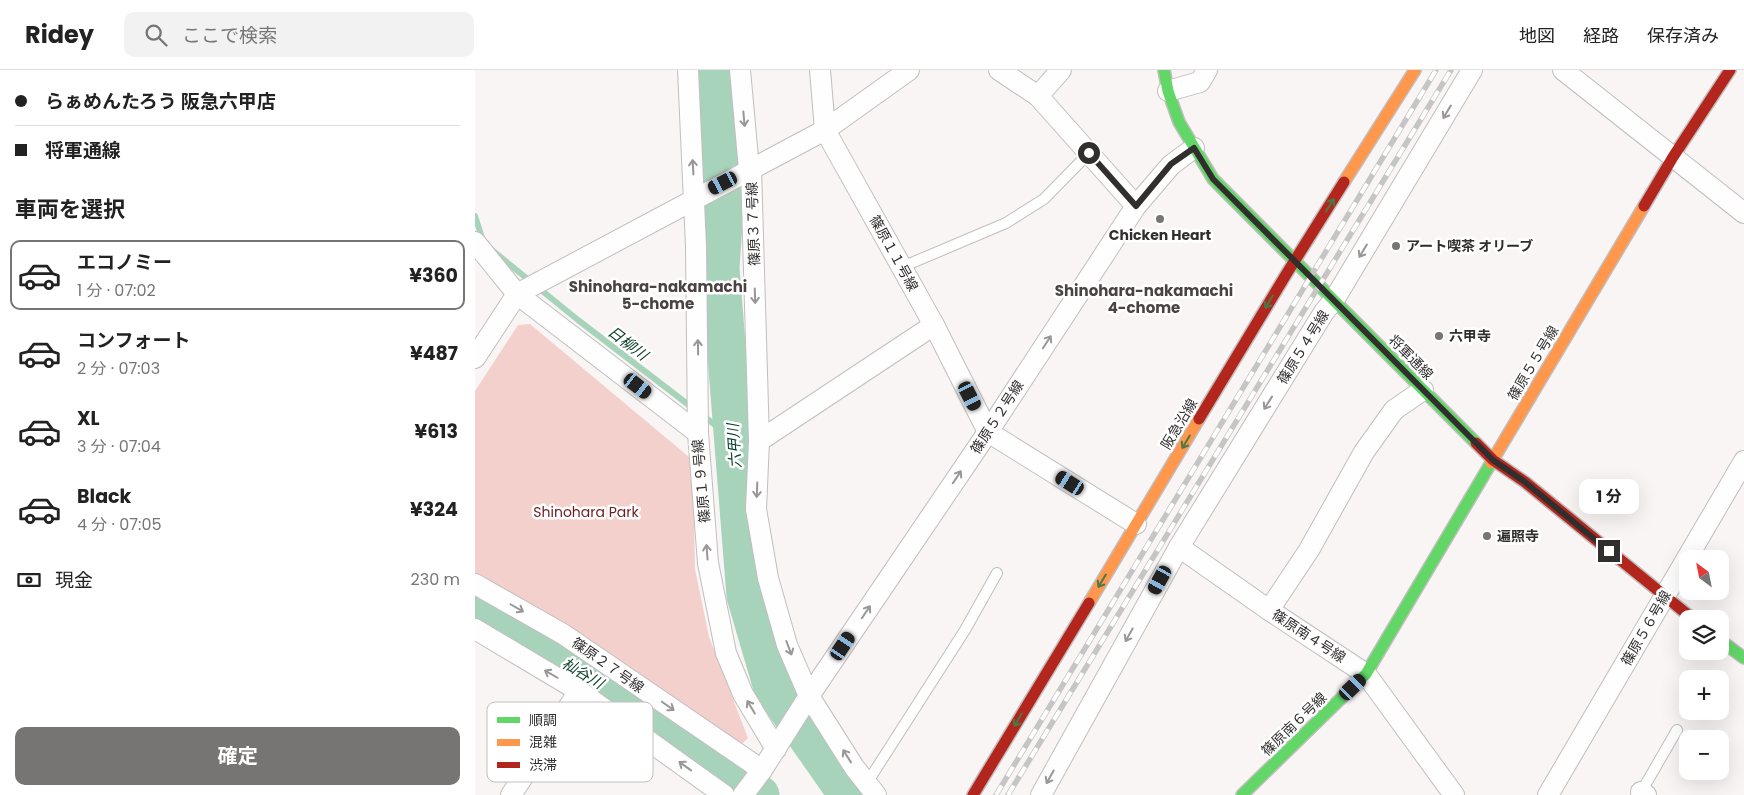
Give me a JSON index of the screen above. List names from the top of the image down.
{
  "streets": {
    "street": [
      "篠原３７号線",
      "篠原１１号線",
      "篠原５４号線",
      "将軍通線",
      "篠原５５号線",
      "篠原５２号線",
      "阪急沿線",
      "篠原１９号線",
      "篠原５６号線",
      "篠原南４号線",
      "篠原２７号線",
      "篠原南６号線"
    ]
  },
  "crossings": [
    ["篠原１１号線", "篠原５２号線"],
    ["篠原５４号線", "将軍通線"],
    ["篠原５４号線", "篠原南４号線"],
    ["将軍通線", "篠原５５号線"],
    ["将軍通線", "篠原５２号線"],
    ["将軍通線", "阪急沿線"],
    ["将軍通線", "篠原５６号線"],
    ["篠原５５号線", "篠原南４号線"],
    ["篠原５５号線", "篠原南６号線"],
    ["篠原５２号線", "篠原１９号線"],
    ["篠原南４号線", "篠原南６号線"]
  ],
  "districts": ["Shinohara-nakamachi 5-chome", "Shinohara-nakamachi 4-chome"],
  "water": ["日柳川", "六甲川", "杣谷川"],
  "parks": ["Shinohara Park"],
  "places": [
    "Chicken Heart",
    "アート喫茶 オリーブ",
    "六甲寺",
    "遍照寺"
  ],
  "legend": ["順調", "混雑", "渋滞"],
  "north": "top left",
  "page": {
    "header": "Ridey",
    "search": "ここで検索",
    "nav": ["地図", "経路", "保存済み"],
    "banner": ["らぁめんたろう 阪急六甲店", "将軍通線"],
    "heading": "車両を選択",
    "list": [
      {
        "name": "エコノミー",
        "note": "1 分 · 07:02",
        "value": "¥360"
      },
      {
        "name": "コンフォート",
        "note": "2 分 · 07:03",
        "value": "¥487"
      },
      {
        "name": "XL",
        "note": "3 分 · 07:04",
        "value": "¥613"
      },
      {
        "name": "Black",
        "note": "4 分 · 07:05",
        "value": "¥324"
      }
    ],
    "bubble": "1 分",
    "map_buttons": ["+", "−"],
    "pay": ["現金", "230 m"],
    "buttons": "確定"
  }
}
